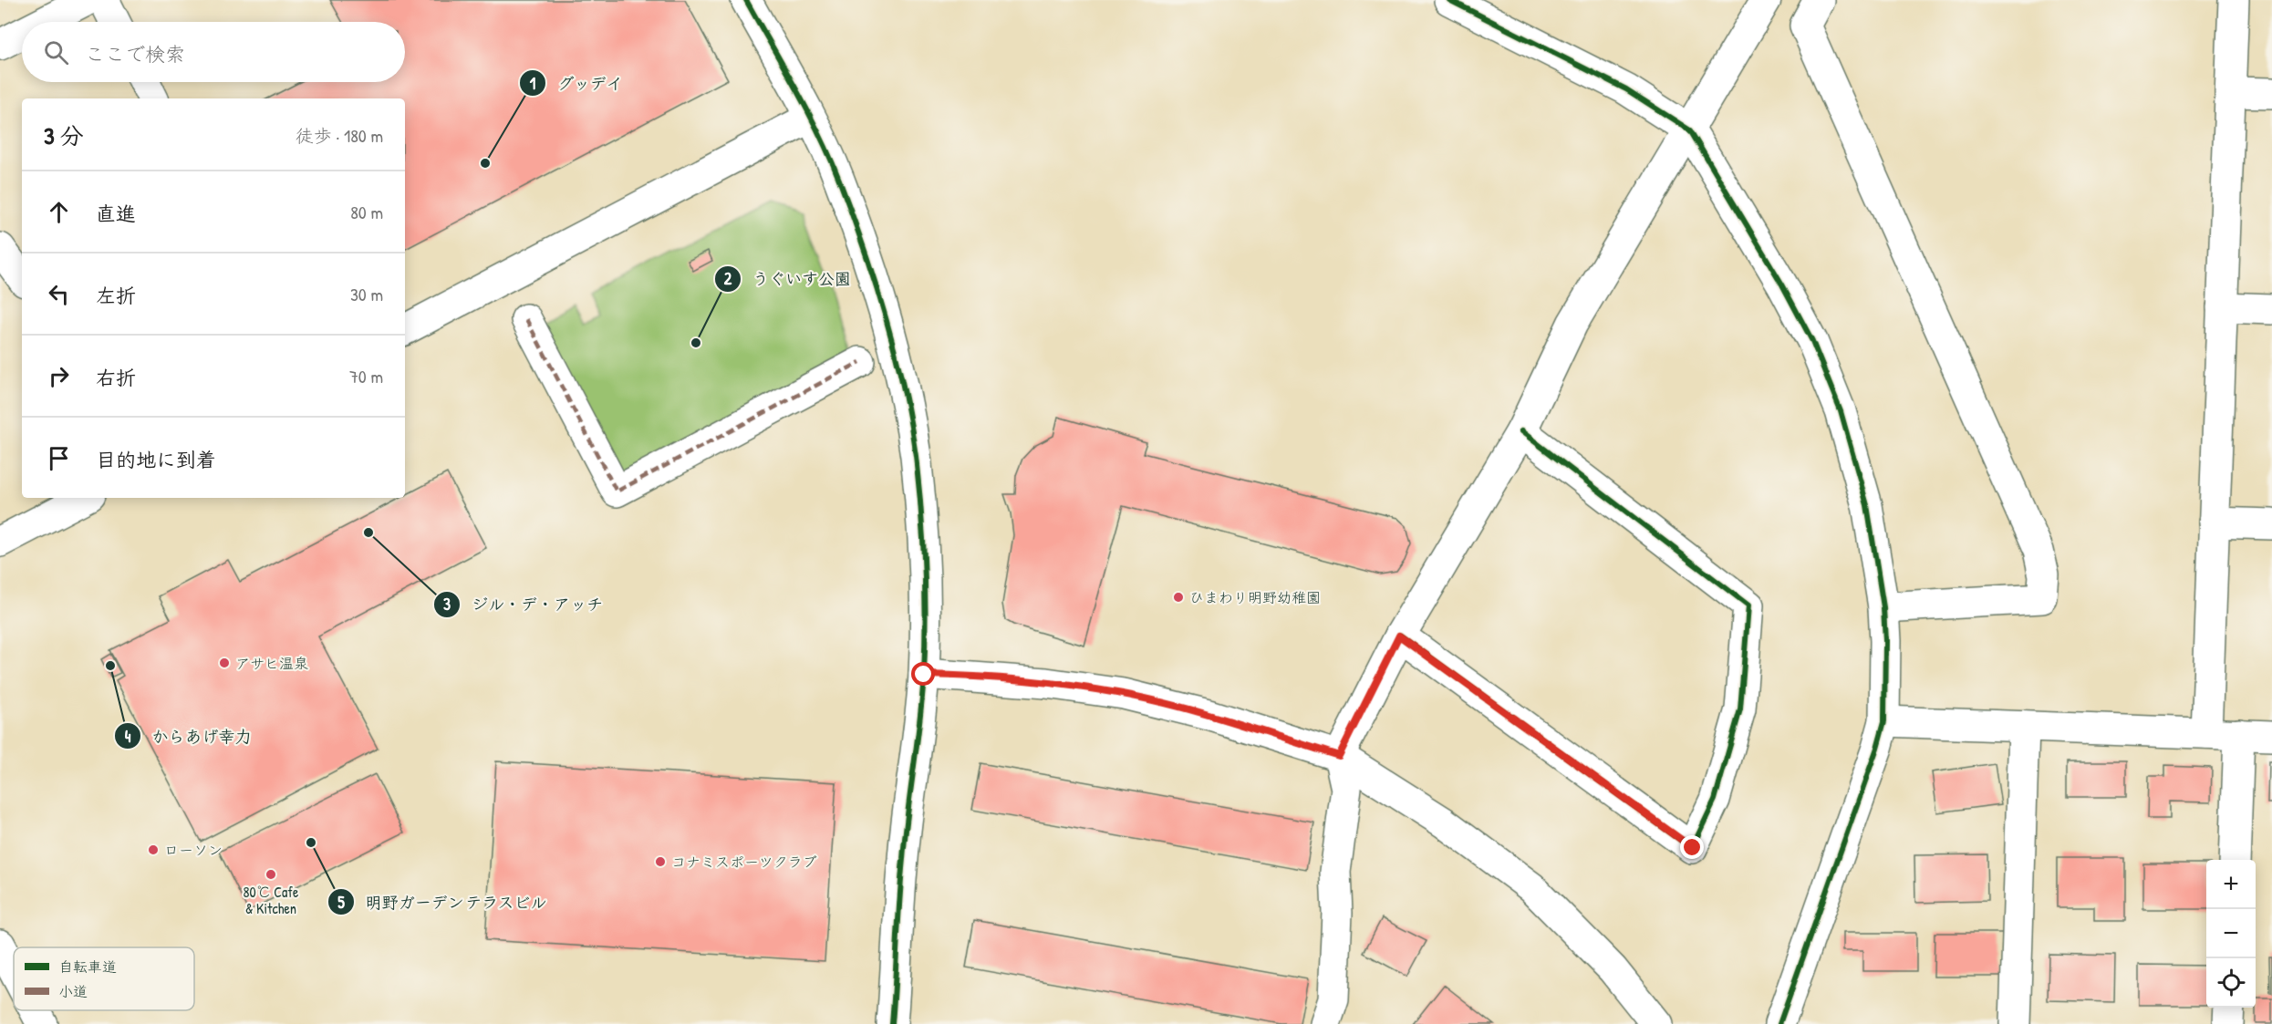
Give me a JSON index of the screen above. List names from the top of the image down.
{
  "places": [
    "グッデイ",
    "うぐいす公園",
    "ジル・デ・アッチ",
    "ひまわり明野幼稚園",
    "アサヒ温泉",
    "からあげ幸力",
    "明野ガーデンテラスビル",
    "ローソン",
    "コナミスポーツクラブ",
    "80℃ Cafe & Kitchen"
  ],
  "legend": ["自転車道", "小道"],
  "page": {
    "search": "ここで検索",
    "heading": ["3 分", "徒歩 · 180 m"],
    "list": [
      ["直進", "80 m"],
      ["左折", "30 m"],
      ["右折", "70 m"],
      "目的地に到着"
    ],
    "map_buttons": ["+", "−"]
  }
}
